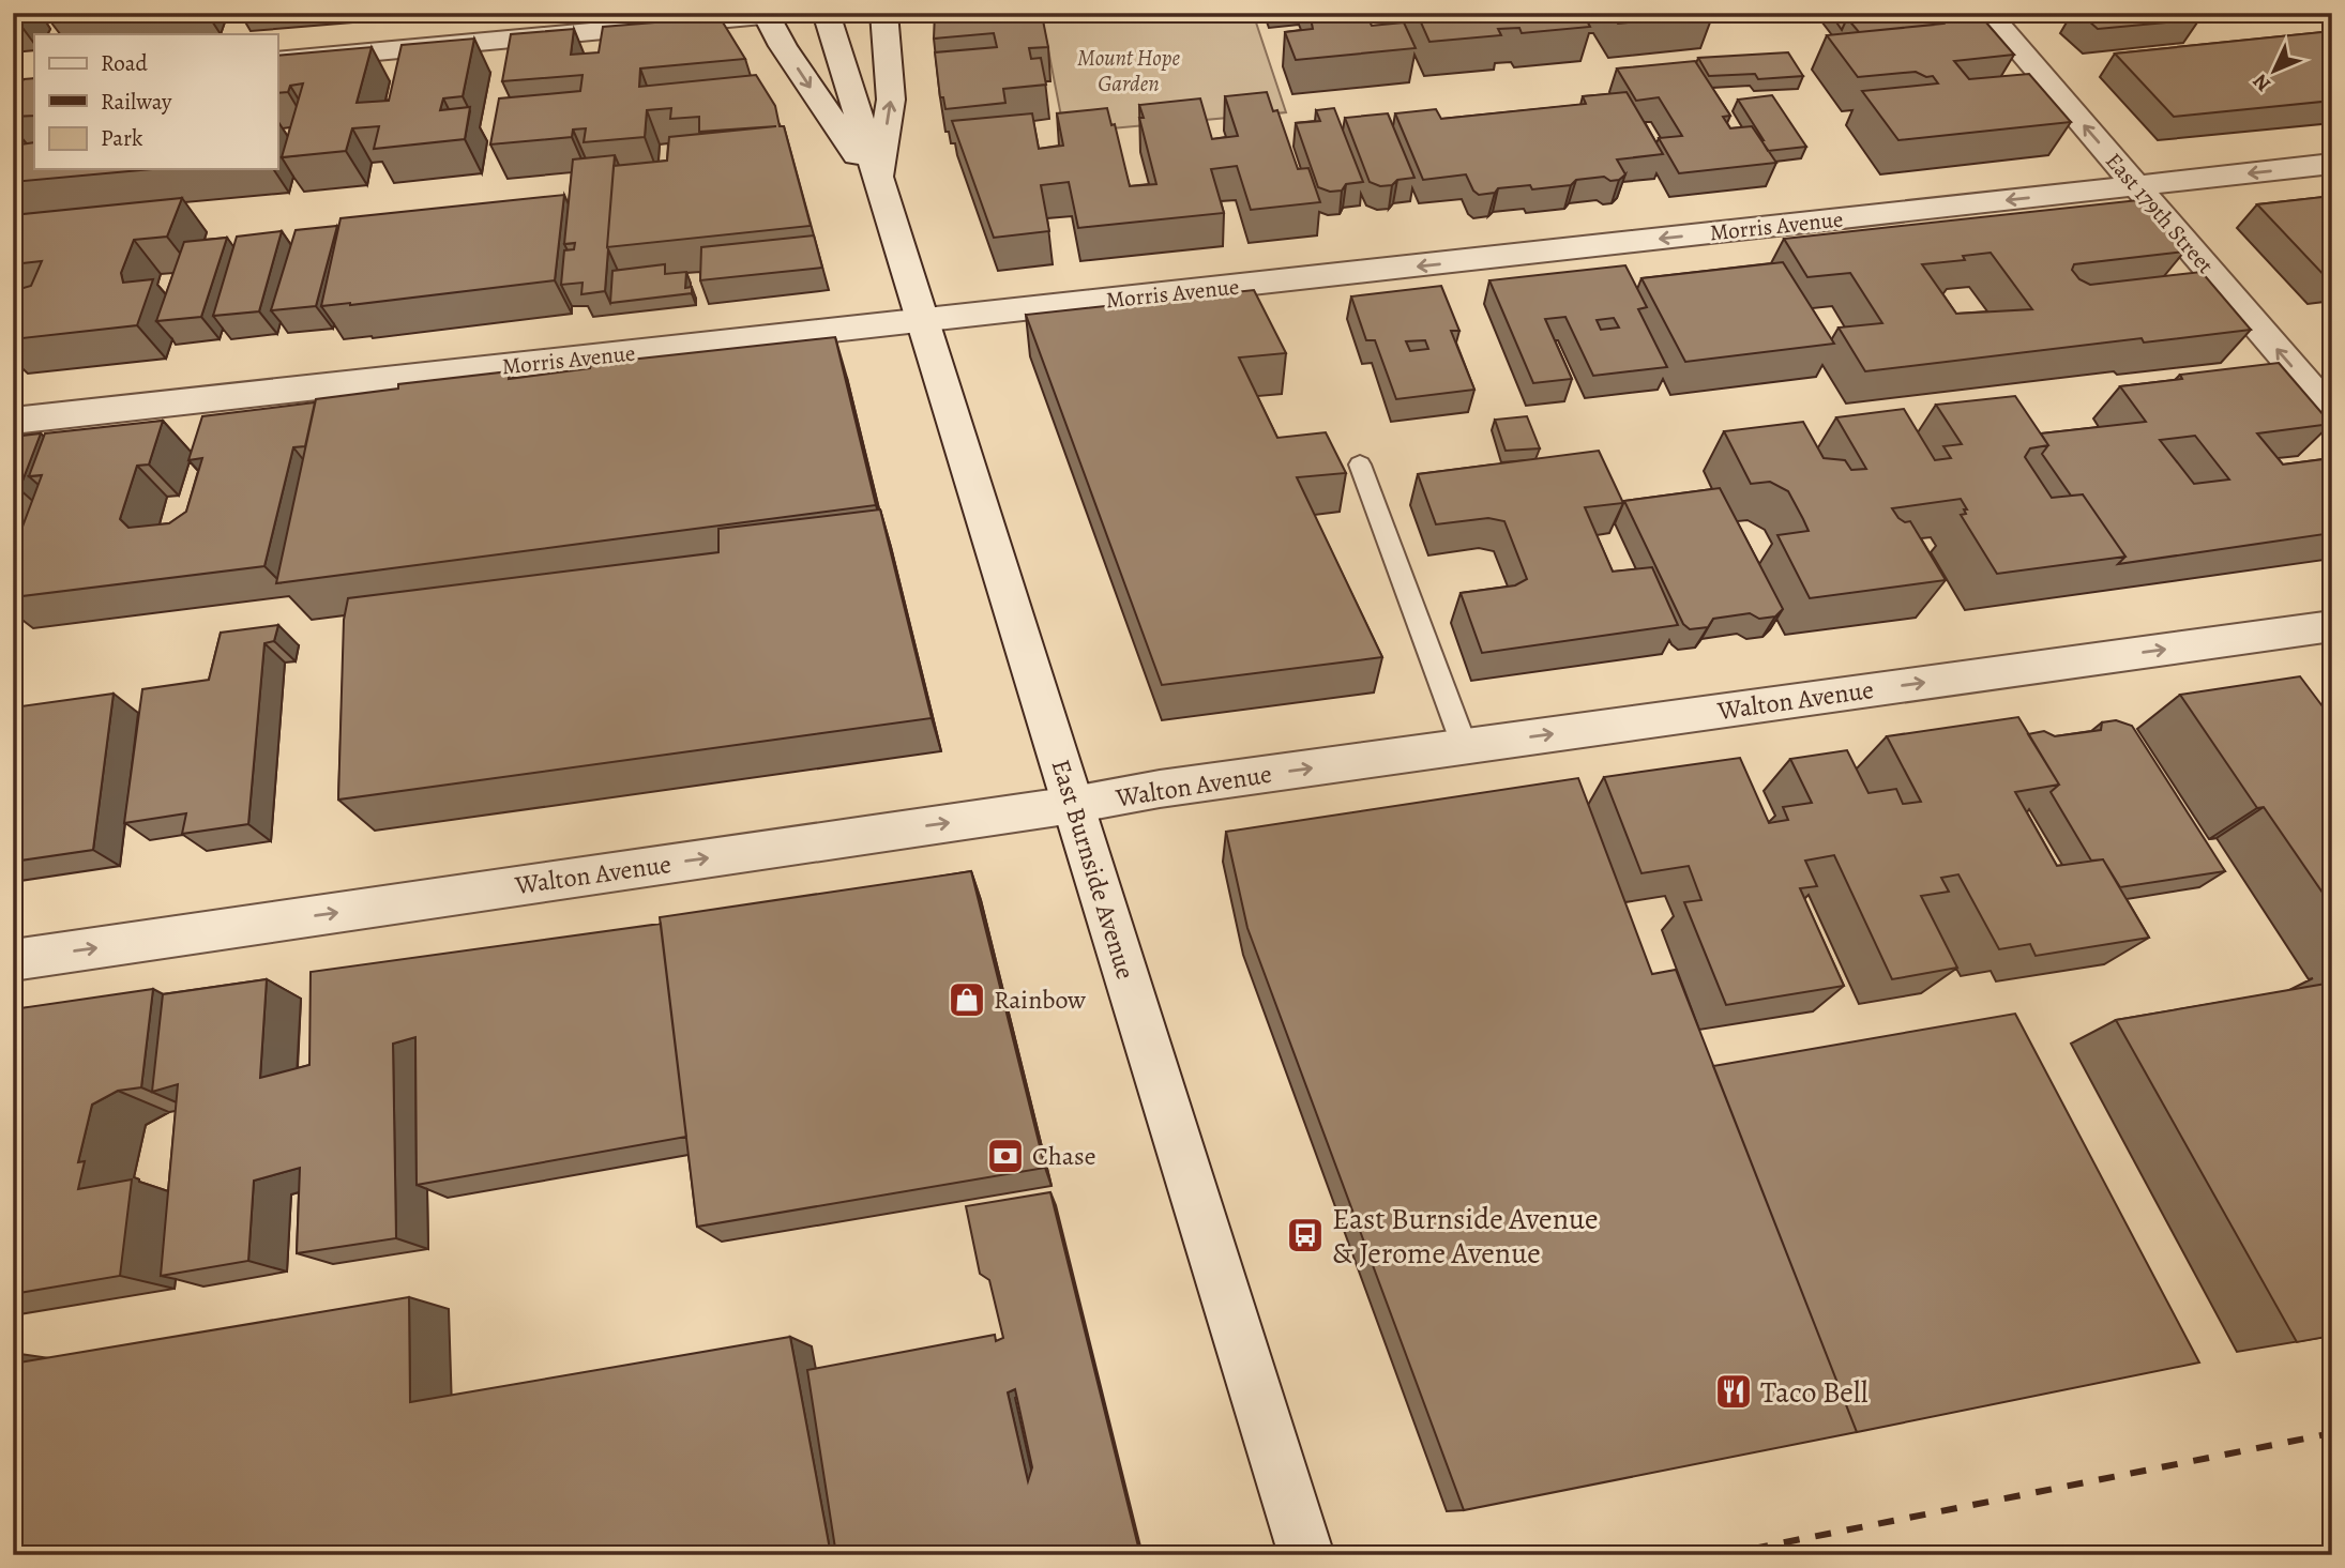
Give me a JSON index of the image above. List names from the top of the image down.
{
  "streets": {
    "street": [
      "East 179th Street",
      "Morris Avenue",
      "Walton Avenue",
      "East Burnside Avenue"
    ]
  },
  "crossings": [
    ["East 179th Street", "Morris Avenue"],
    ["Morris Avenue", "East Burnside Avenue"],
    ["Walton Avenue", "East Burnside Avenue"]
  ],
  "one_way": ["East 179th Street", "Morris Avenue", "Walton Avenue"],
  "parks": ["Mount Hope Garden"],
  "places": {
    "shop": ["Rainbow"],
    "bank": ["Chase"],
    "bus stop": ["East Burnside Avenue & Jerome Avenue"],
    "restaurant": ["Taco Bell"]
  },
  "legend": ["Road", "Railway", "Park"],
  "north": "bottom left"
}
